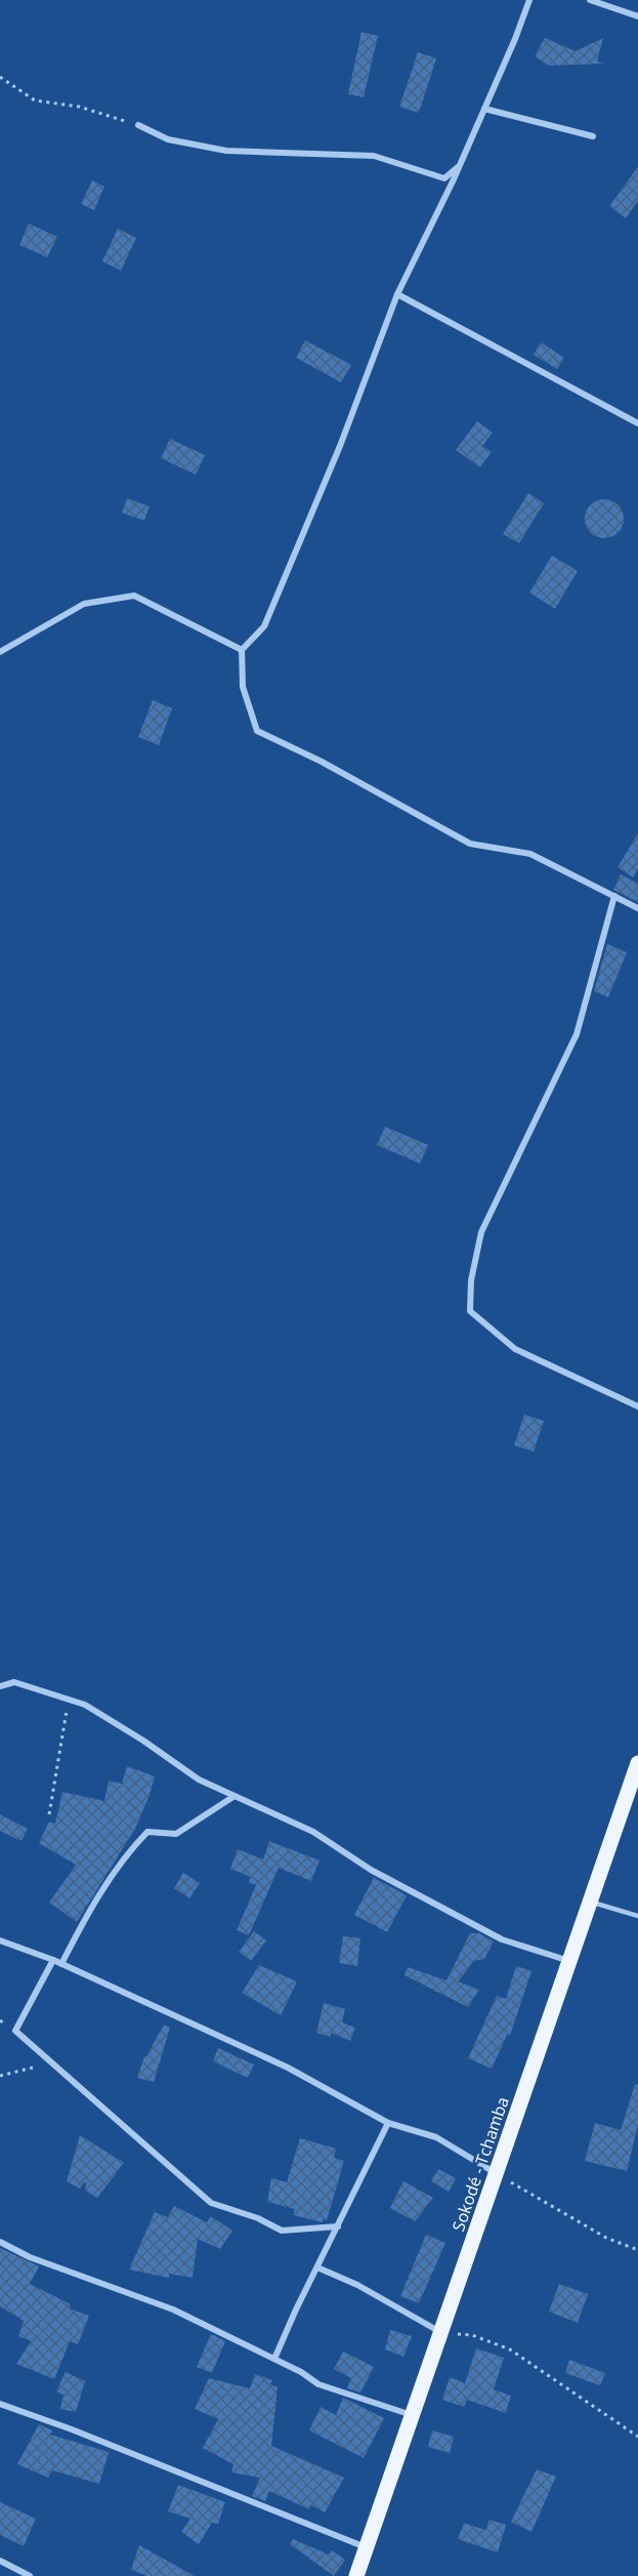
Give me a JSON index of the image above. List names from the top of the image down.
{
  "streets": {
    "main road": ["Sokodé - Tchamba"]
  }
}
